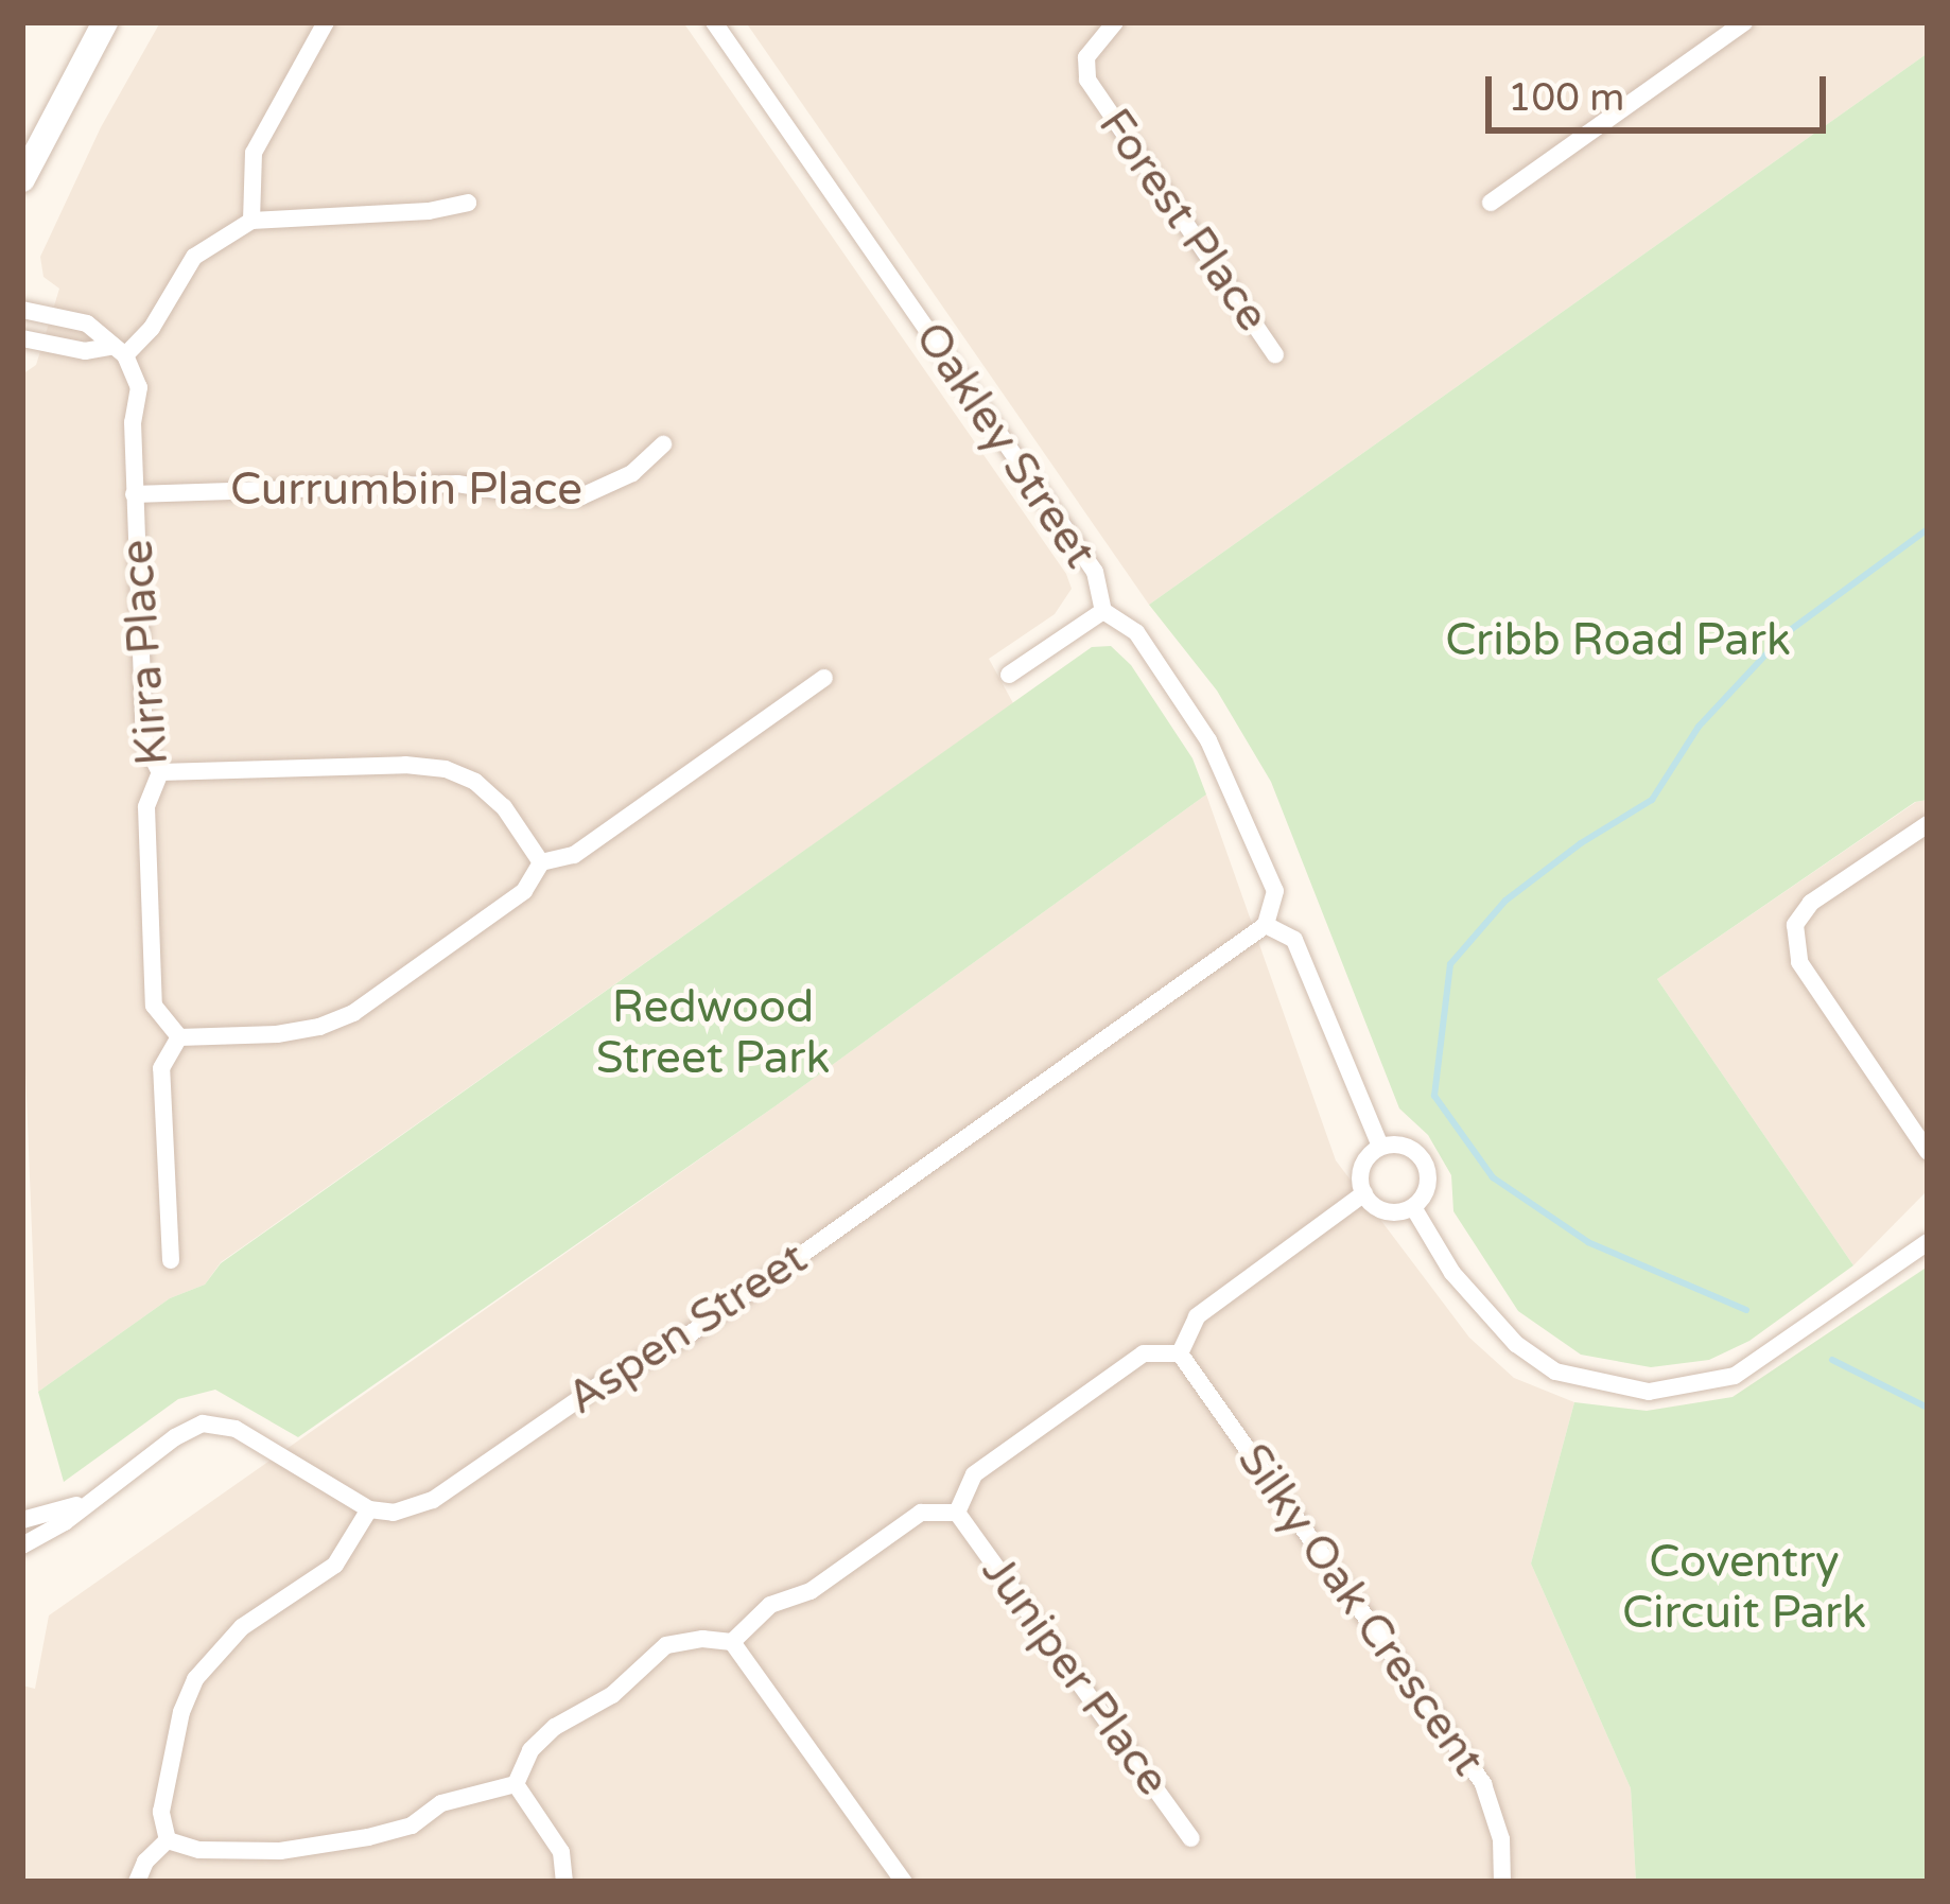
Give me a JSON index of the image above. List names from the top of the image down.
{
  "streets": {
    "street": [
      "Forest Place",
      "Oakley Street",
      "Currumbin Place",
      "Kirra Place",
      "Aspen Street",
      "Silky Oak Crescent",
      "Juniper Place"
    ]
  },
  "crossings": [
    ["Oakley Street", "Aspen Street"],
    ["Currumbin Place", "Kirra Place"]
  ],
  "parks": ["Cribb Road Park", "Redwood Street Park", "Coventry Circuit Park"],
  "scale_bar": "100 m"
}
